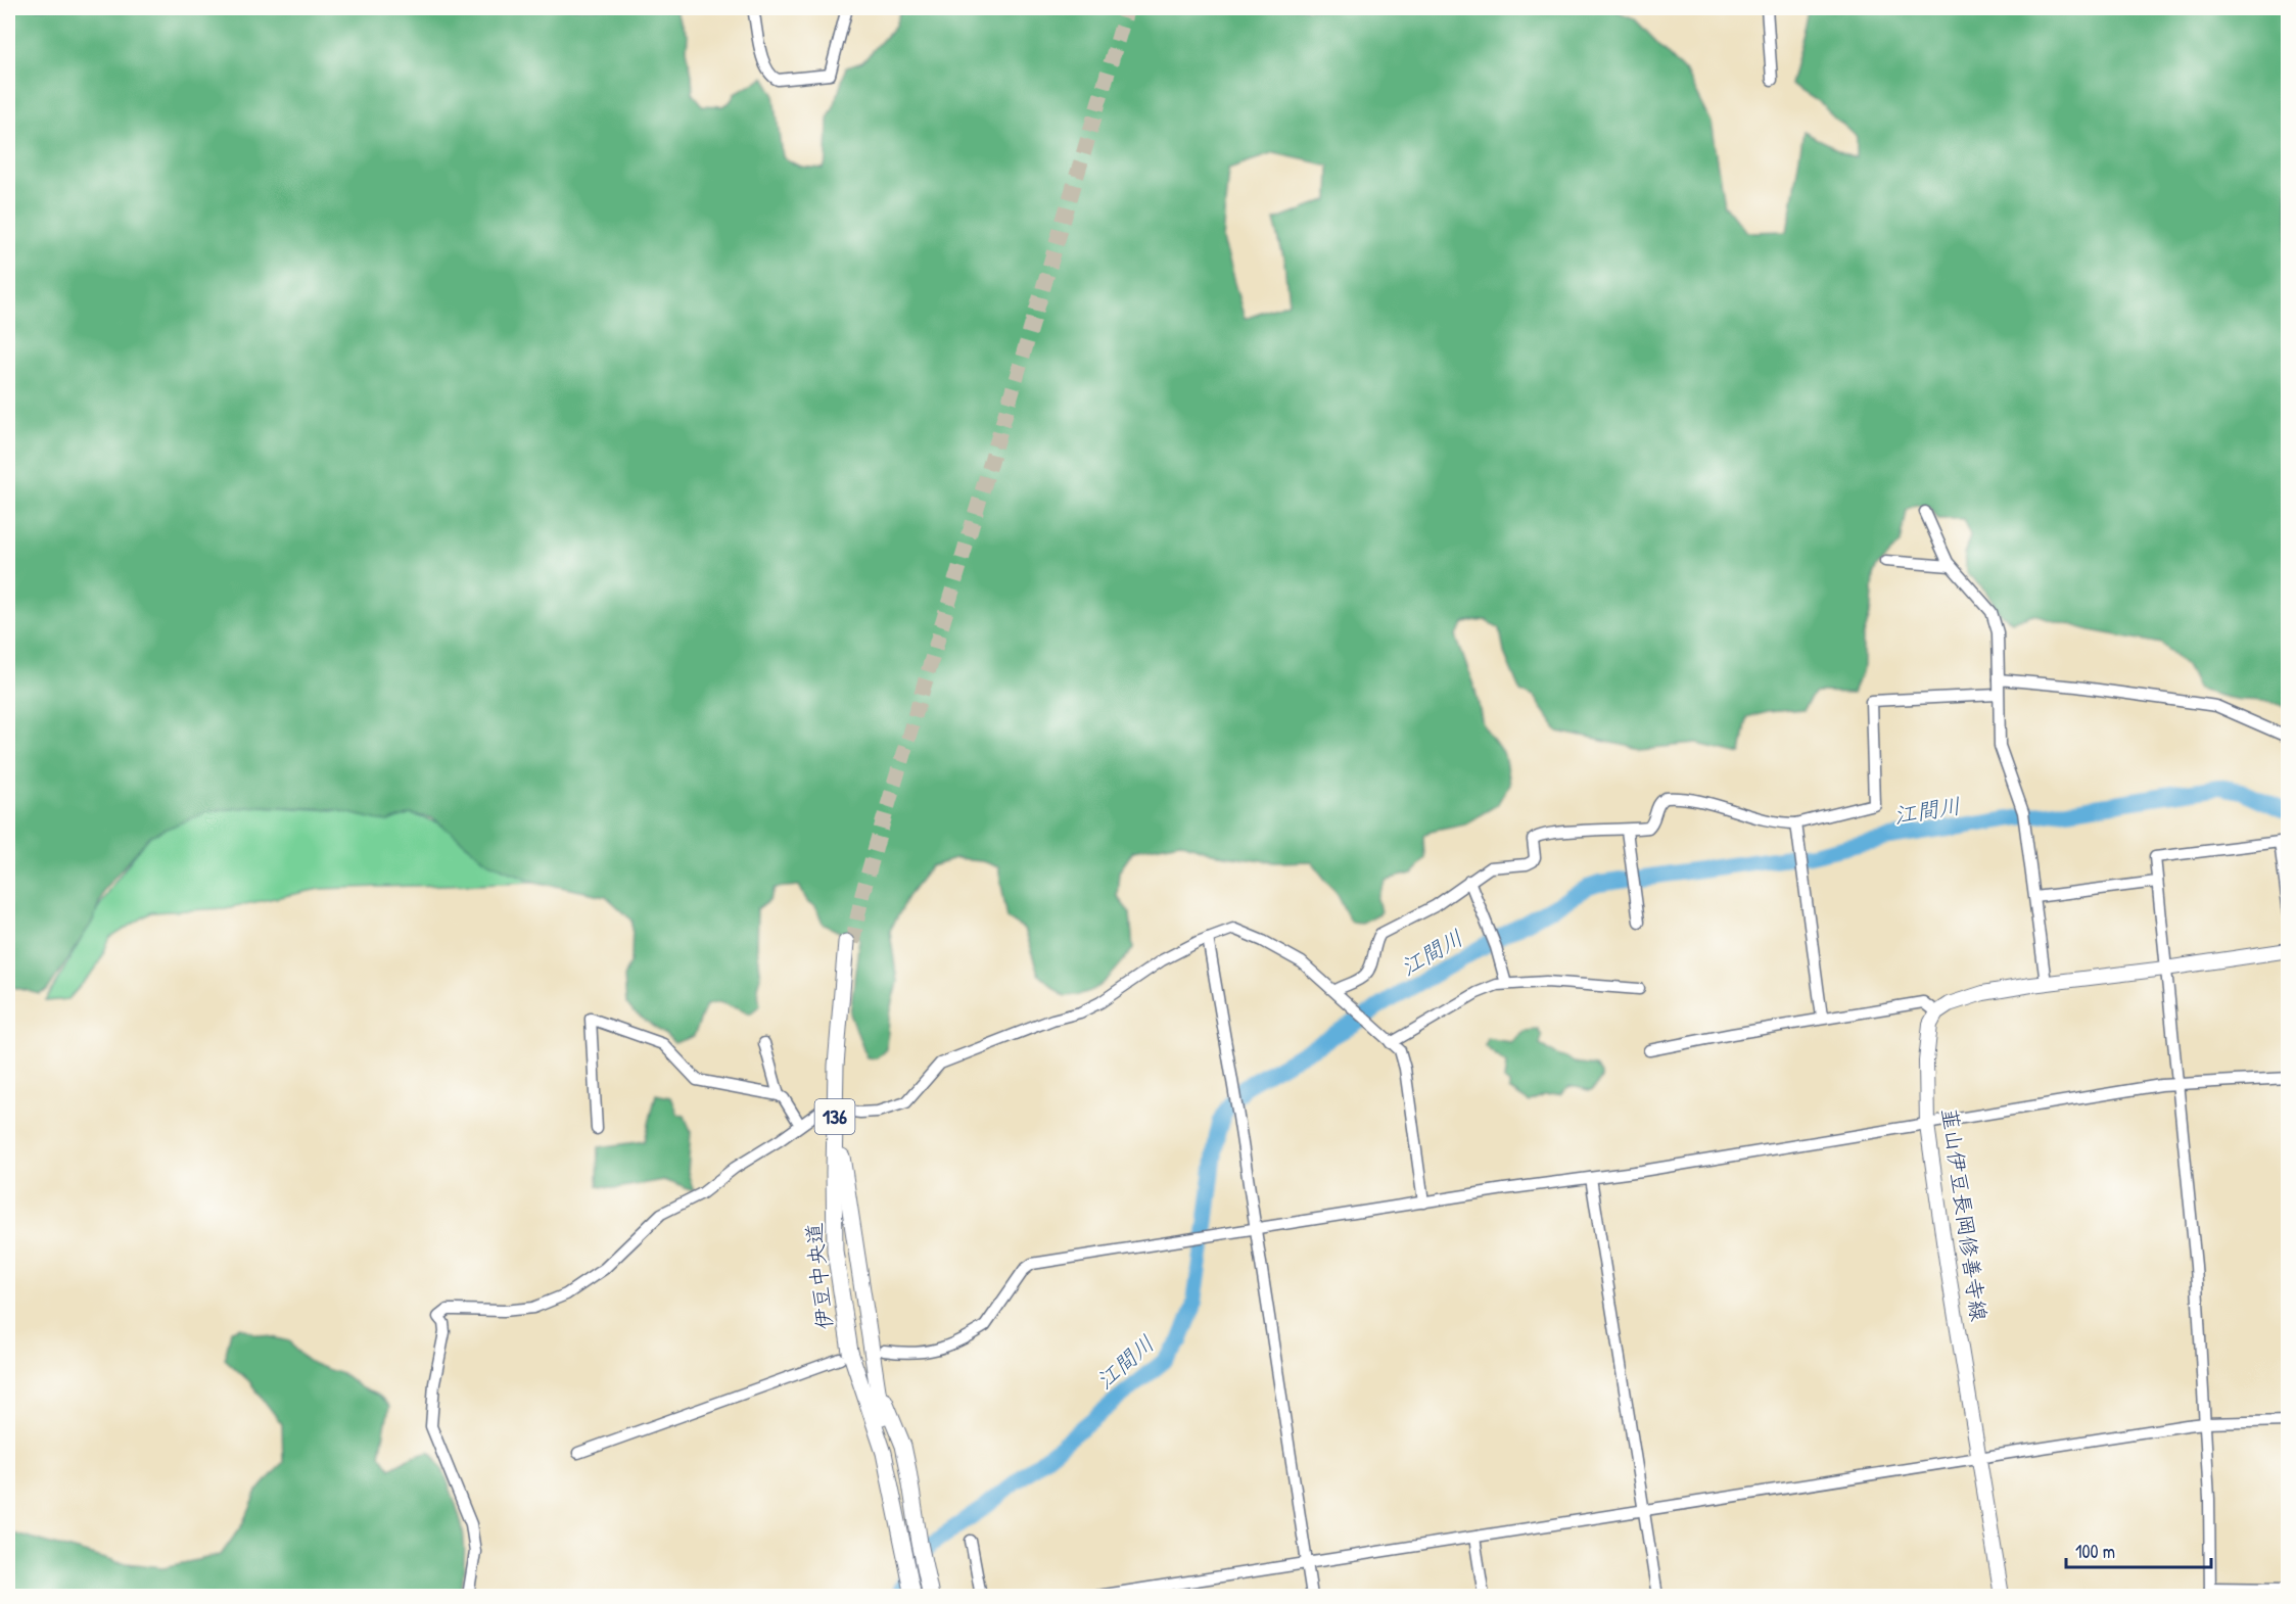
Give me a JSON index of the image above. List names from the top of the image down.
{
  "streets": {
    "highway": ["136", "伊豆中央道"],
    "main road": ["韮山伊豆長岡修善寺線"]
  },
  "crossings": [
    ["136", "伊豆中央道"]
  ],
  "water": ["江間川"],
  "scale_bar": "100 m"
}
